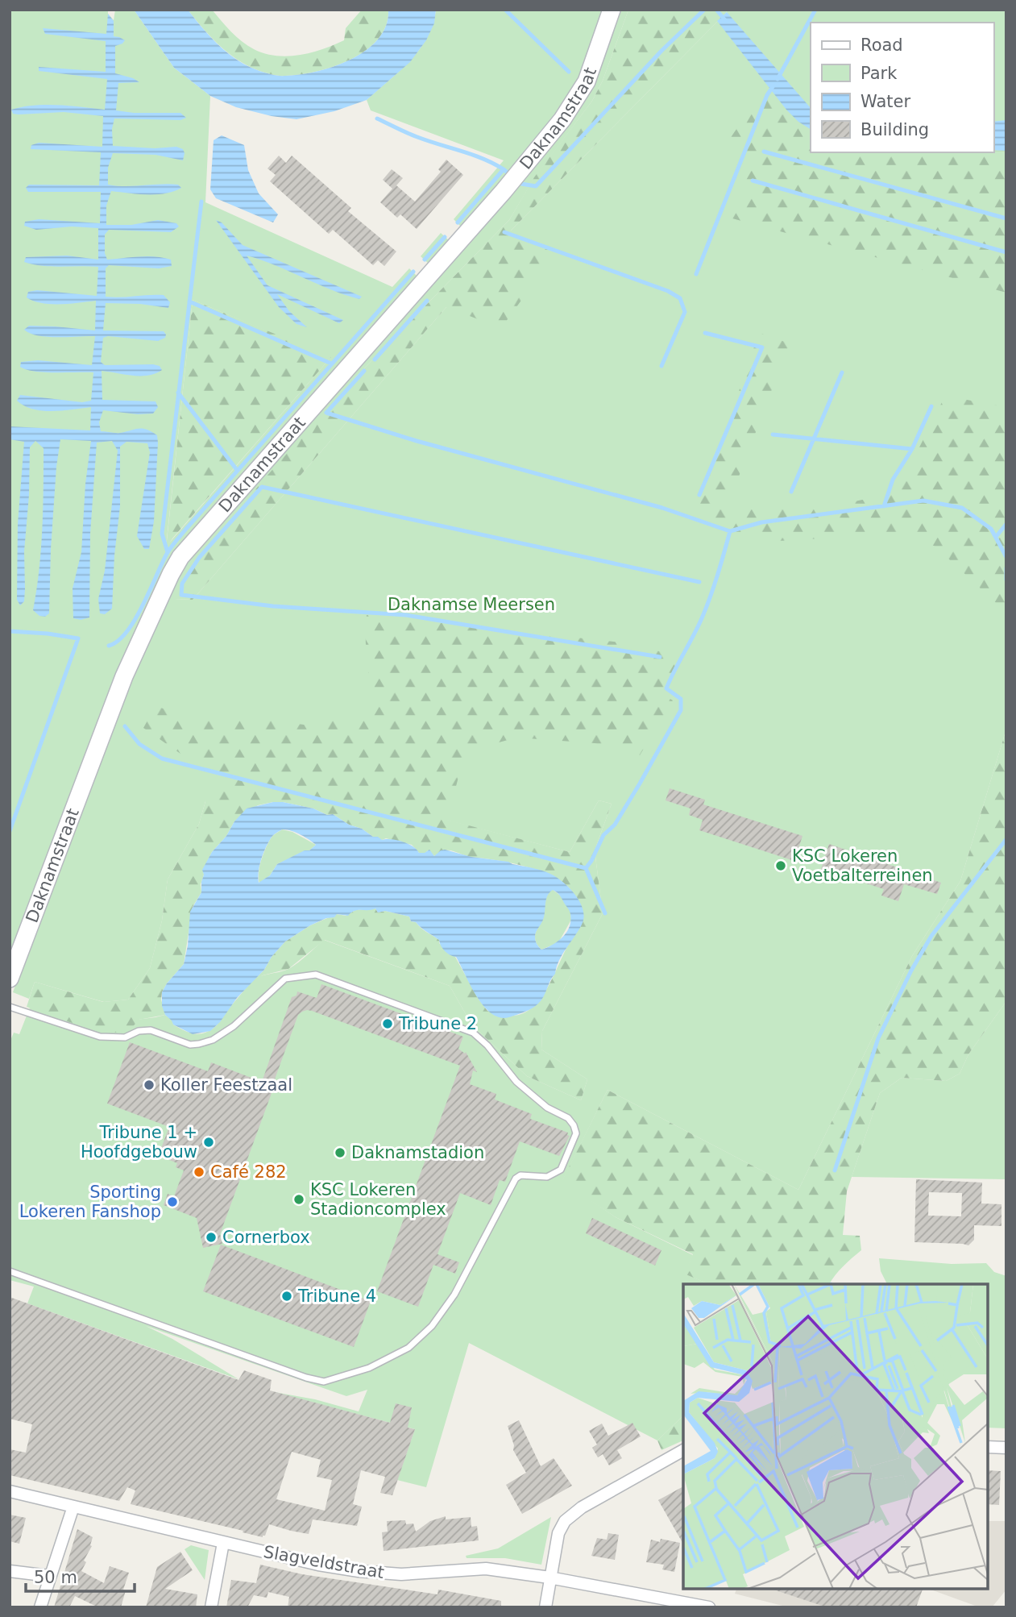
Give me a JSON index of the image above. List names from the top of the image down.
{
  "streets": {
    "street": ["Daknamstraat", "Slagveldstraat"]
  },
  "parks": ["Daknamse Meersen"],
  "places": [
    "KSC Lokeren Voetbalterreinen",
    "Tribune 2",
    "Koller Feestzaal",
    "Tribune 1 + Hoofdgebouw",
    "Daknamstadion",
    "Café 282",
    "KSC Lokeren Stadioncomplex",
    "Sporting Lokeren Fanshop",
    "Cornerbox",
    "Tribune 4"
  ],
  "legend": [
    "Road",
    "Park",
    "Water",
    "Building"
  ],
  "scale_bar": "50 m"
}
